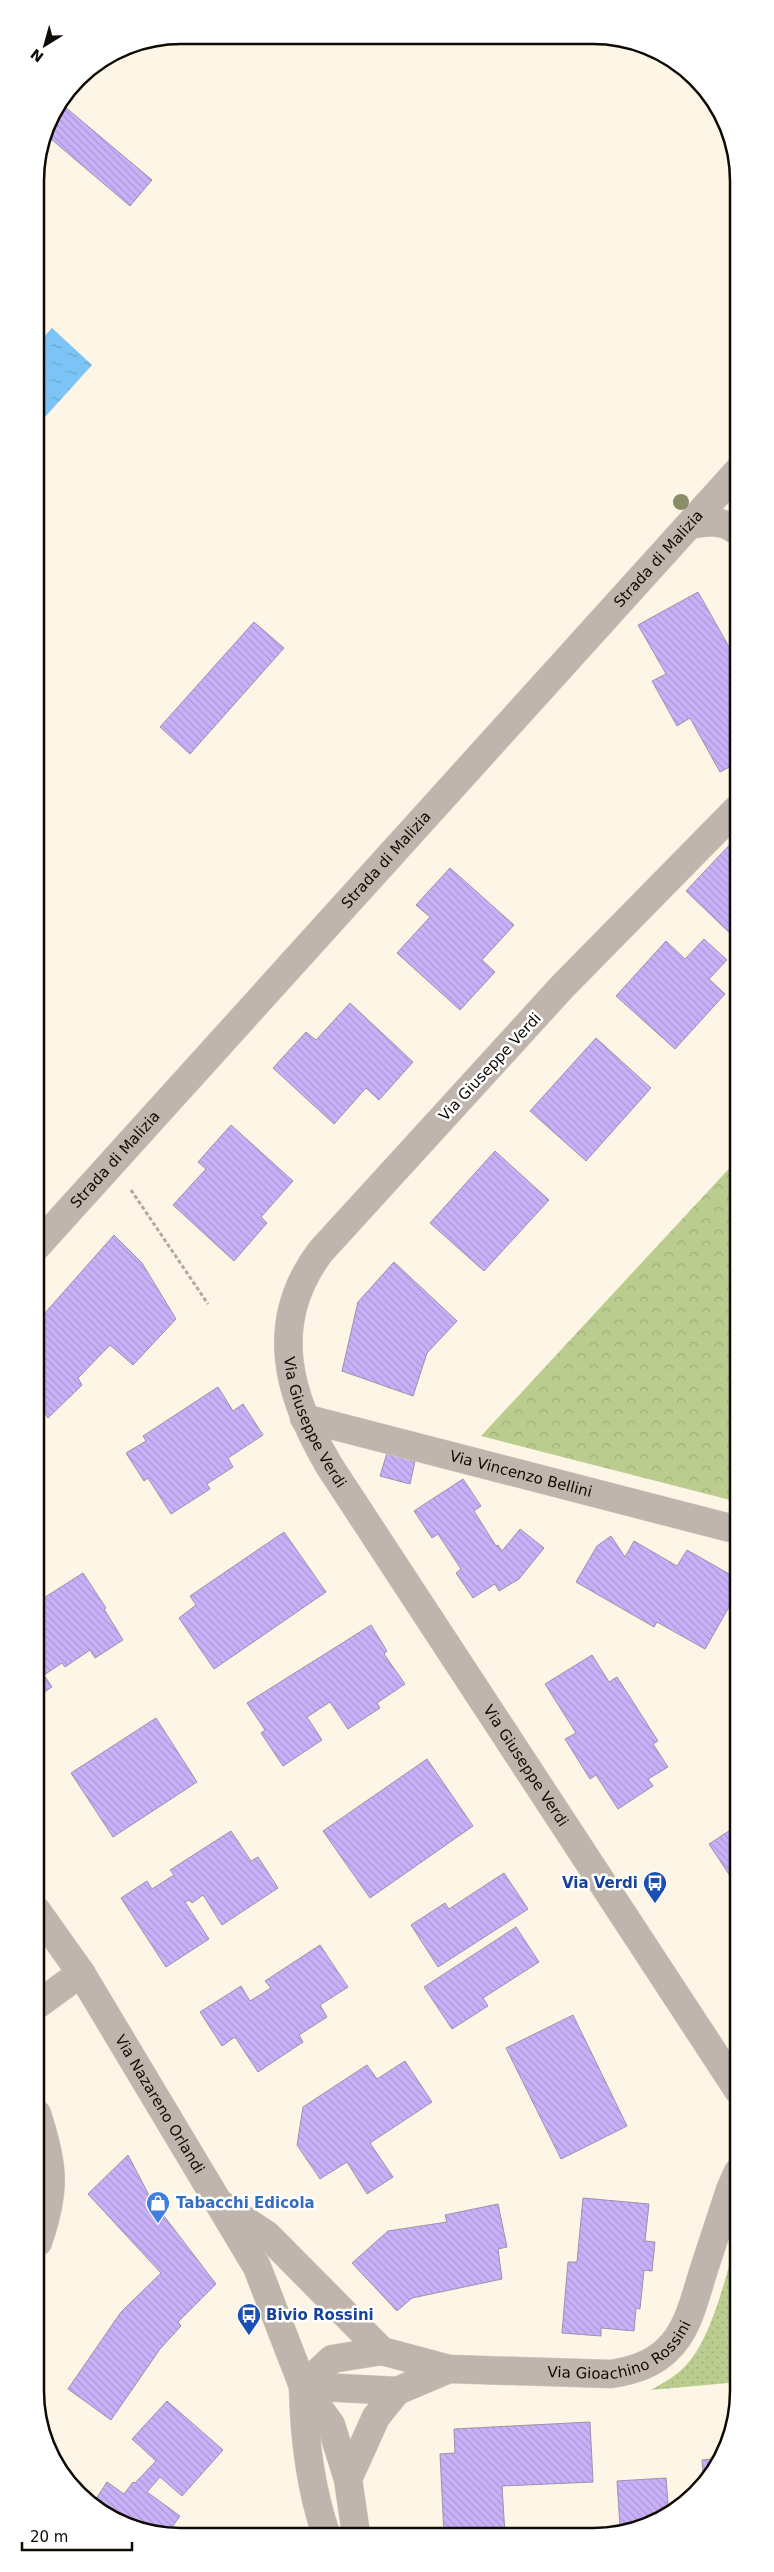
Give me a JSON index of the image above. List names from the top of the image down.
{
  "streets": {
    "street": [
      "Strada di Malizia",
      "Via Giuseppe Verdi",
      "Via Vincenzo Bellini",
      "Via Nazareno Orlandi",
      "Via Gioachino Rossini"
    ]
  },
  "crossings": [
    ["Via Giuseppe Verdi", "Via Vincenzo Bellini"],
    ["Via Nazareno Orlandi", "Via Gioachino Rossini"]
  ],
  "places": {
    "bus stop": ["Via Verdi", "Bivio Rossini"],
    "shop": ["Tabacchi Edicola"]
  },
  "scale_bar": "20 m",
  "north": "bottom left"
}
